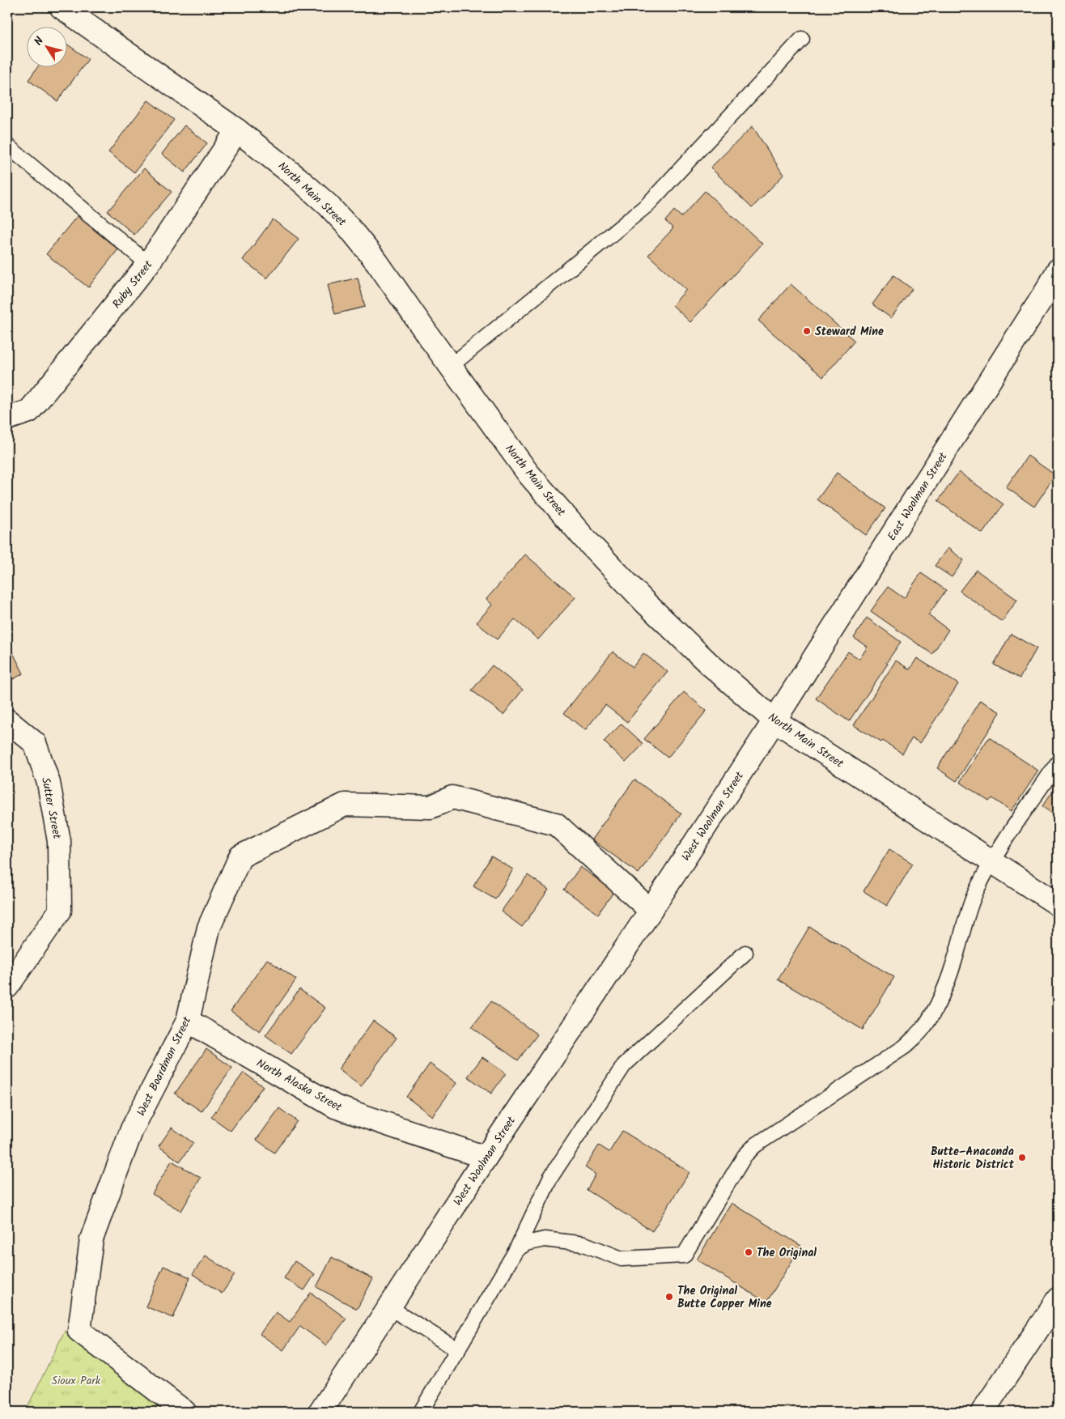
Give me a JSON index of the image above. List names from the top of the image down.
{
  "streets": {
    "street": [
      "North Main Street",
      "Ruby Street",
      "East Woolman Street",
      "Sutter Street",
      "West Woolman Street",
      "West Boardman Street",
      "North Alaska Street"
    ]
  },
  "crossings": [
    ["North Main Street", "Ruby Street"],
    ["North Main Street", "East Woolman Street"],
    ["North Main Street", "West Woolman Street"],
    ["East Woolman Street", "West Woolman Street"],
    ["West Woolman Street", "West Boardman Street"],
    ["West Woolman Street", "North Alaska Street"],
    ["West Boardman Street", "North Alaska Street"]
  ],
  "parks": ["Sioux Park"],
  "places": [
    "Steward Mine",
    "Butte–Anaconda Historic District",
    "The Original",
    "The Original Butte Copper Mine"
  ],
  "north": "top left"
}
